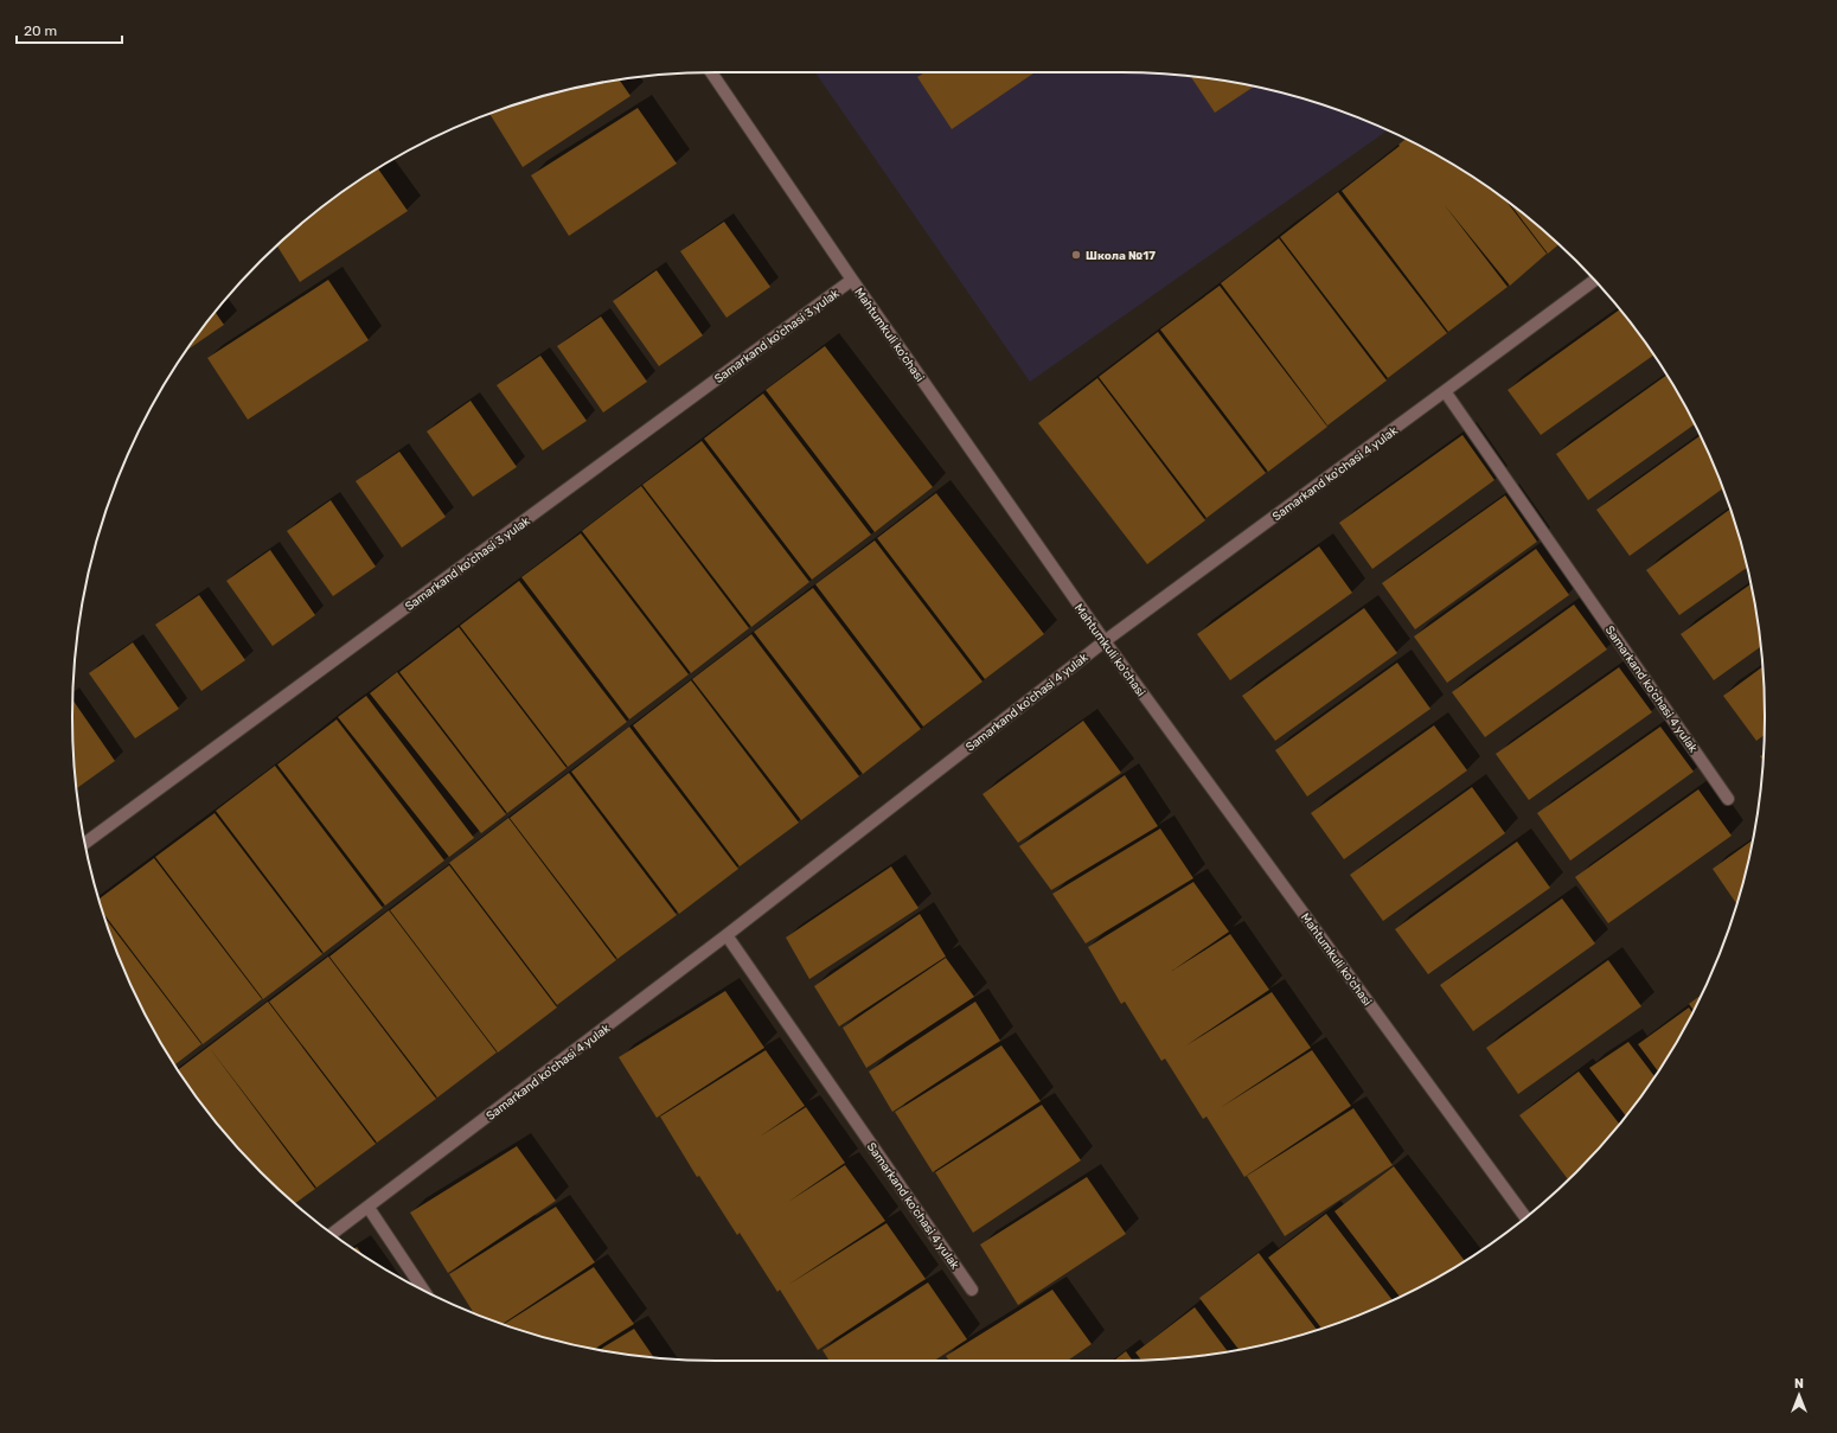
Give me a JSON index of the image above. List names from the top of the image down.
{
  "streets": {
    "street": ["Mahtumkuli ko'chasi", "Samarkand ko'chasi 3 yulak", "Samarkand ko'chasi 4 yulak"]
  },
  "crossings": [
    ["Mahtumkuli ko'chasi", "Samarkand ko'chasi 3 yulak"],
    ["Mahtumkuli ko'chasi", "Samarkand ko'chasi 4 yulak"]
  ],
  "places": ["Школа №17"],
  "scale_bar": "20 m",
  "north": "top"
}
